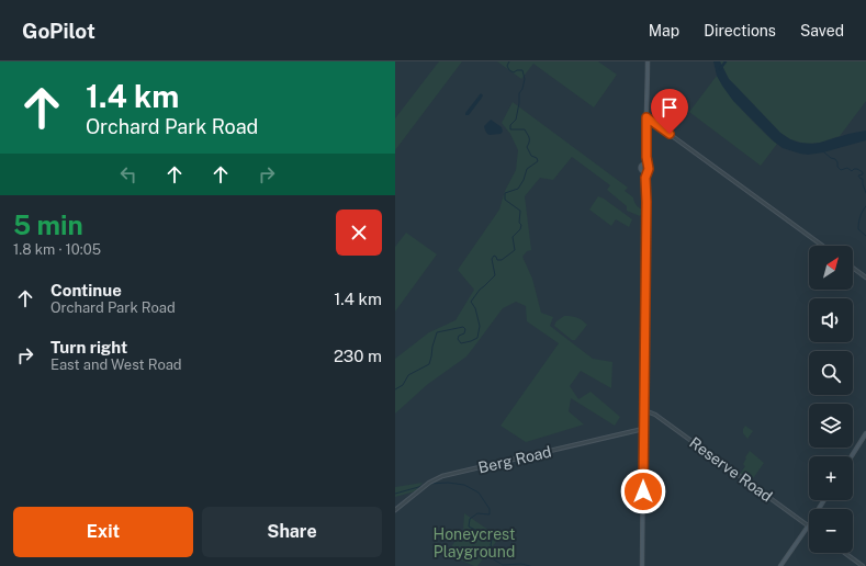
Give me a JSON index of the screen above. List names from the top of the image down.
{
  "streets": {
    "street": ["Berg Road", "Reserve Road"]
  },
  "parks": ["Honeycrest Playground"],
  "north": "top right",
  "page": {
    "header": "GoPilot",
    "nav": ["Map", "Directions", "Saved"],
    "turn": ["1.4 km", "Orchard Park Road"],
    "heading": ["5 min", "1.8 km · 10:05"],
    "map_buttons": ["+", "−"],
    "list": [
      {
        "name": "Continue",
        "note": "Orchard Park Road",
        "value": "1.4 km"
      },
      {
        "name": "Turn right",
        "note": "East and West Road",
        "value": "230 m"
      }
    ],
    "buttons": ["Exit", "Share"]
  }
}
